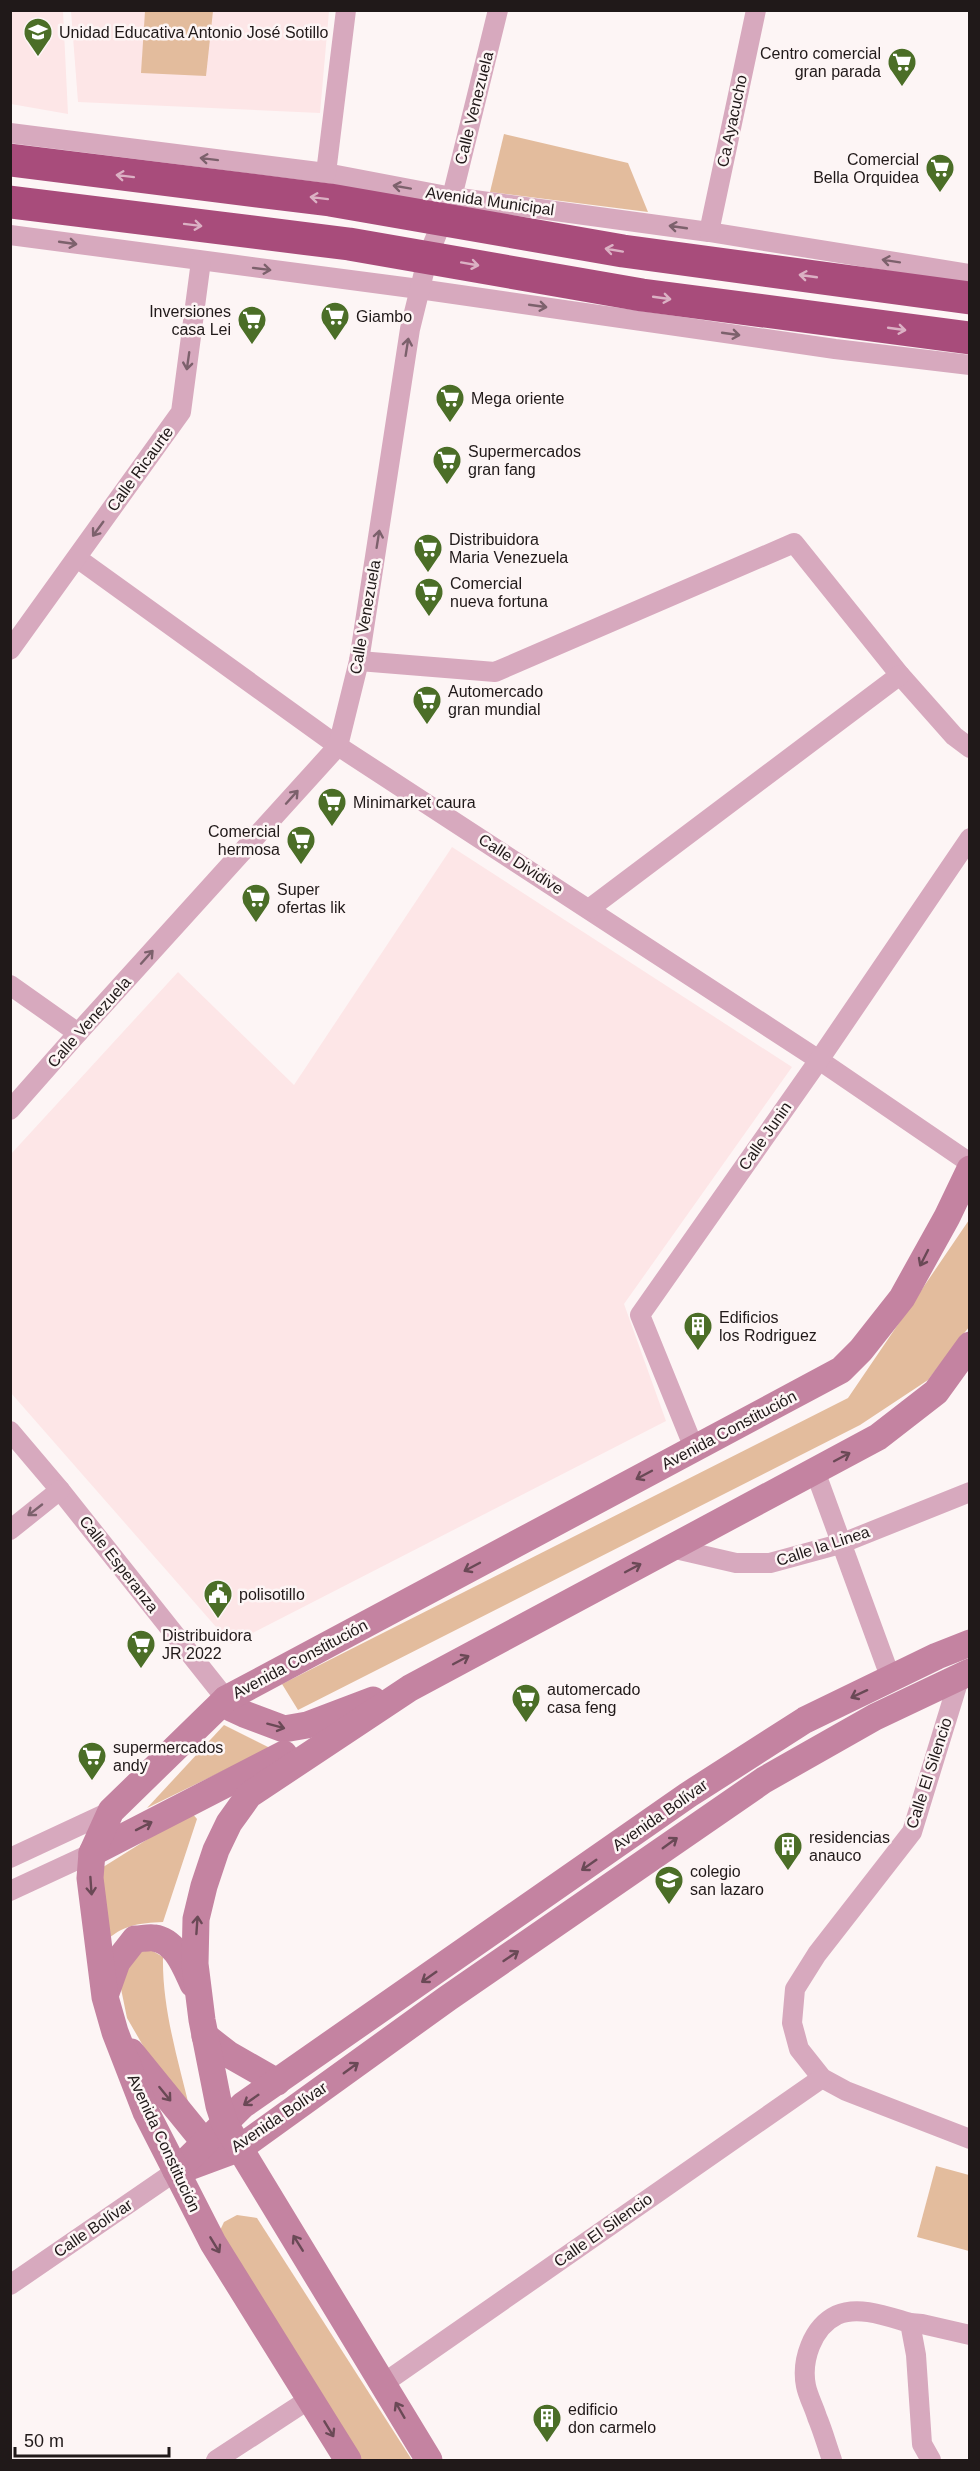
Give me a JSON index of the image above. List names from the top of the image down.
{
  "streets": {
    "highway": ["Avenida Municipal"],
    "main road": ["Avenida Constitución", "Avenida Bolívar"],
    "street": [
      "Calle Venezuela",
      "Ca Ayacucho",
      "Calle Ricaurte",
      "Calle Dividive",
      "Calle Junin",
      "Calle la Linea",
      "Calle Esperanza",
      "Calle El Silencio",
      "Calle Bolívar"
    ]
  },
  "crossings": [
    ["Calle Venezuela", "Avenida Municipal"],
    ["Calle Venezuela", "Calle Dividive"],
    ["Ca Ayacucho", "Avenida Municipal"],
    ["Calle Ricaurte", "Calle Dividive"],
    ["Calle Dividive", "Calle Junin"],
    ["Calle Junin", "Avenida Constitución"],
    ["Avenida Constitución", "Calle Esperanza"],
    ["Avenida Constitución", "Avenida Bolívar"],
    ["Avenida Constitución", "Calle Bolívar"],
    ["Calle El Silencio", "Avenida Bolívar"],
    ["Avenida Bolívar", "Calle Bolívar"]
  ],
  "one_way": ["Calle Venezuela", "Calle Ricaurte"],
  "places": {
    "school or university": ["Unidad Educativa Antonio José Sotillo", "colegio san lazaro"],
    "supermarket": [
      "Centro comercial gran parada",
      "Comercial Bella Orquidea",
      "Giambo",
      "Inversiones casa Lei",
      "Mega oriente",
      "Supermercados gran fang",
      "Distribuidora Maria Venezuela",
      "Comercial nueva fortuna",
      "Automercado gran mundial",
      "Minimarket caura",
      "Comercial hermosa",
      "Super ofertas lik",
      "Distribuidora JR 2022",
      "automercado casa feng",
      "supermercados andy"
    ],
    "building": ["Edificios los Rodriguez", "residencias anauco", "edificio don carmelo"],
    "public building": ["polisotillo"]
  },
  "scale_bar": "50 m"
}
